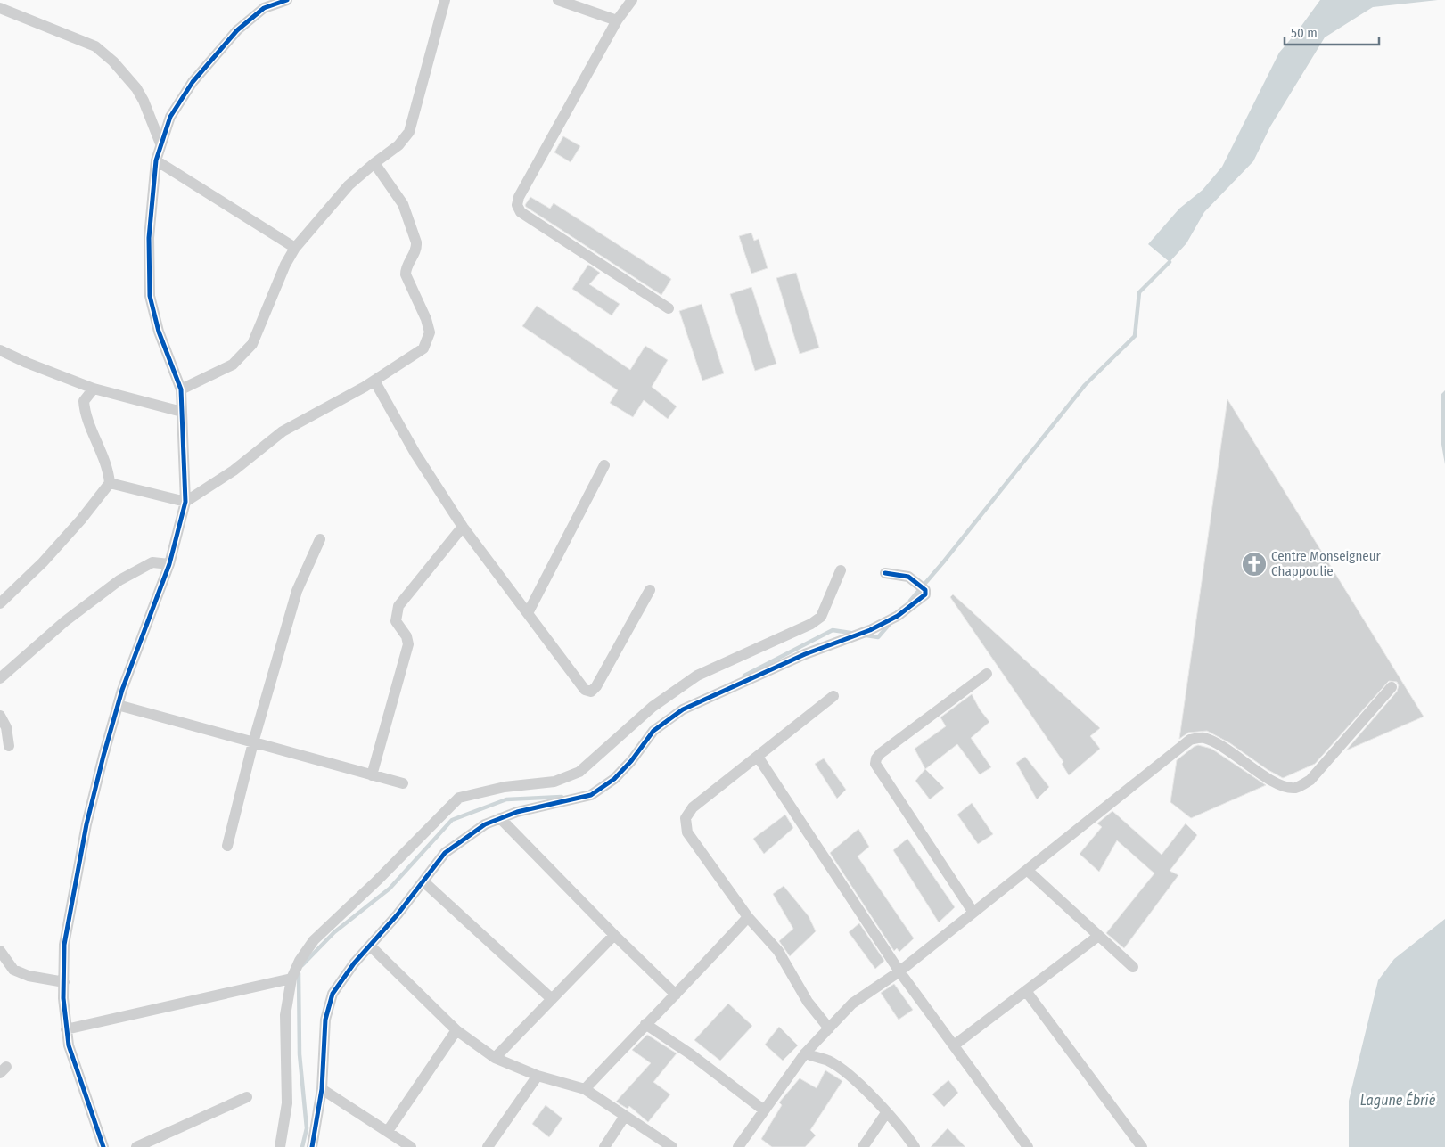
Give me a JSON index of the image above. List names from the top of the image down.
{
  "water": ["Lagune Ébrié"],
  "places": {
    "church": ["Centre Monseigneur Chappoulie"]
  },
  "scale_bar": "50 m"
}
